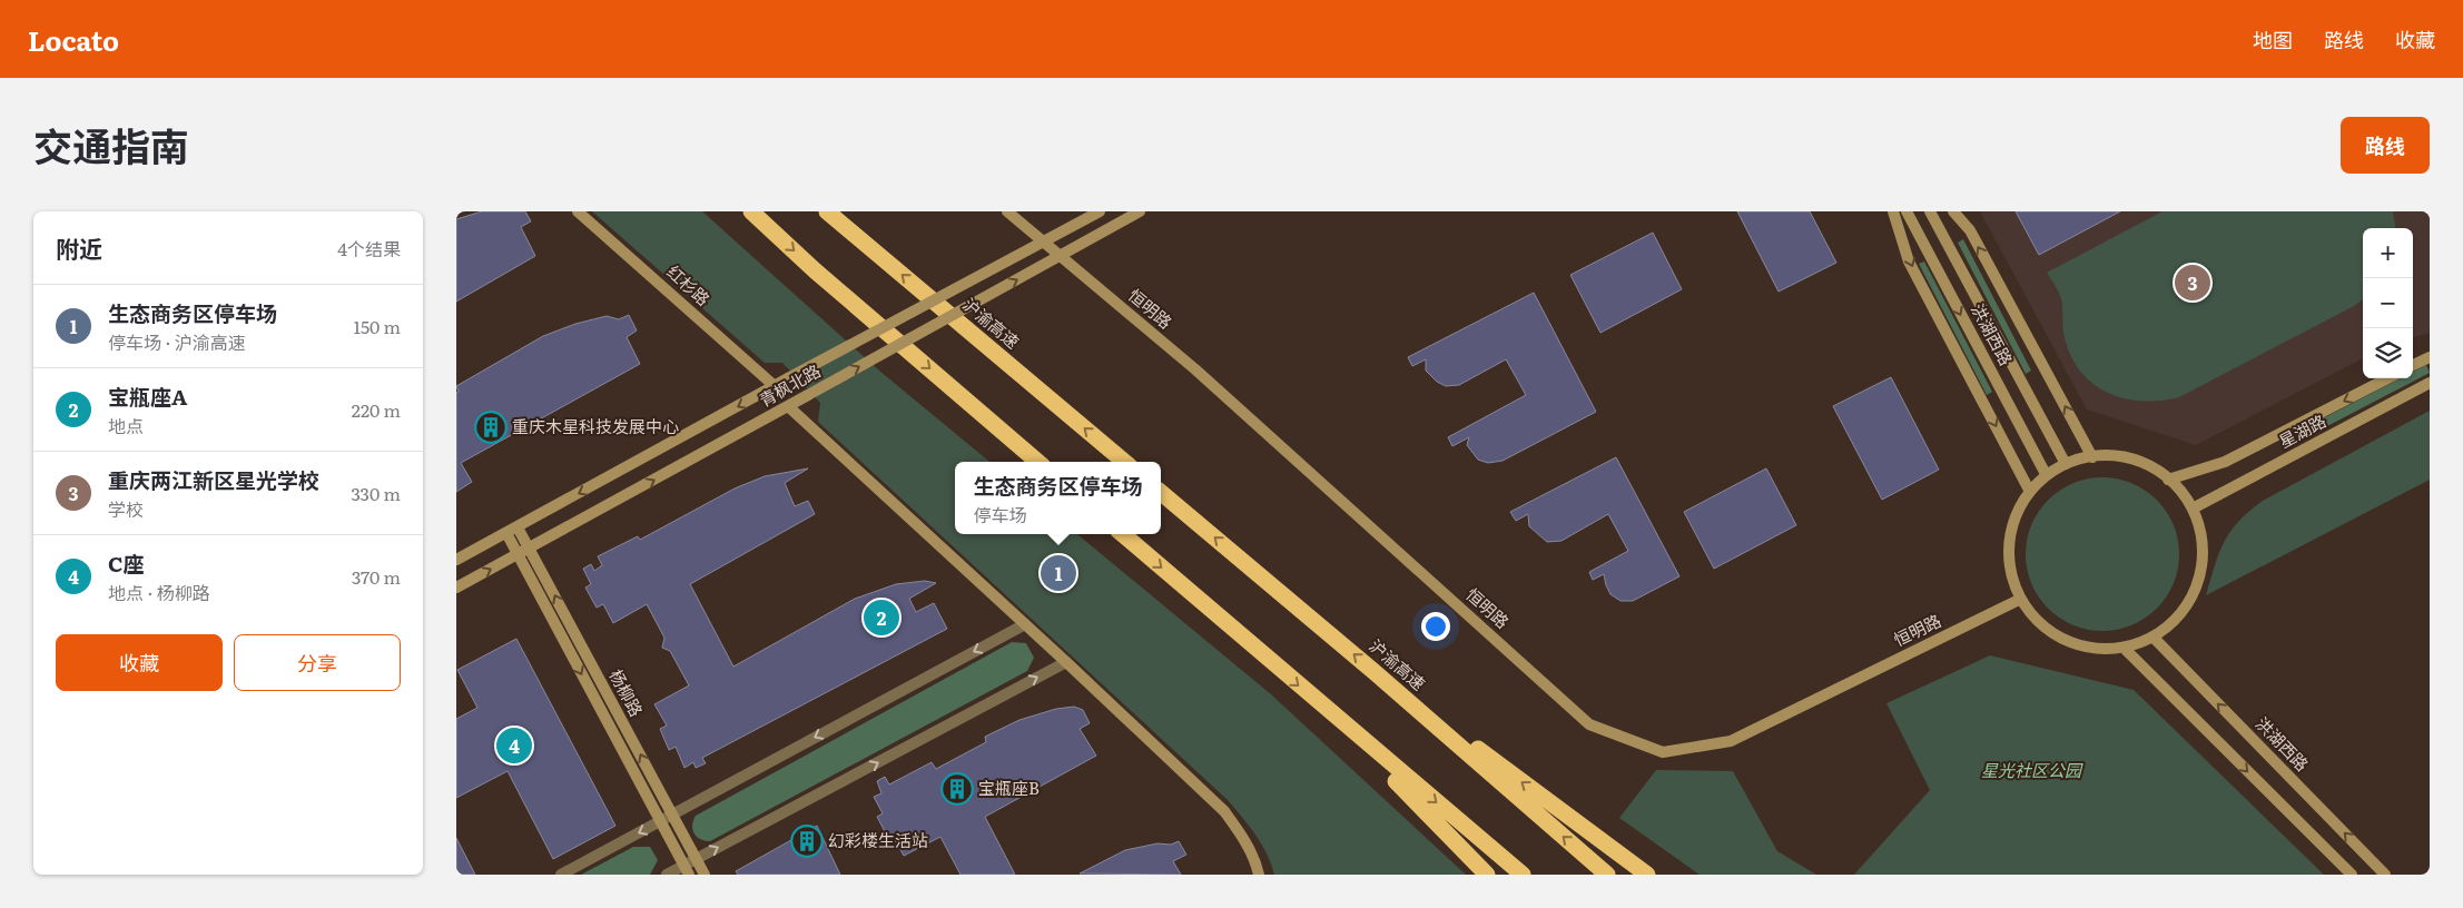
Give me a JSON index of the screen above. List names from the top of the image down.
{
  "streets": {
    "highway": ["沪渝高速"],
    "street": [
      "红杉路",
      "恒明路",
      "洪湖西路",
      "青枫北路",
      "星湖路",
      "杨柳路"
    ]
  },
  "crossings": [
    ["红杉路", "青枫北路"],
    ["恒明路", "洪湖西路"],
    ["恒明路", "星湖路"],
    ["洪湖西路", "星湖路"],
    ["青枫北路", "杨柳路"]
  ],
  "parks": ["星光社区公园"],
  "places": {
    "building": ["重庆木星科技发展中心", "宝瓶座B", "幻彩楼生活站"]
  },
  "page": {
    "header": "Locato",
    "nav": ["地图", "路线", "收藏"],
    "title": "交通指南",
    "buttons": [
      "路线",
      ["收藏", "分享"]
    ],
    "heading": ["附近", "4个结果"],
    "map_buttons": ["+", "−"],
    "pins": [
      "3",
      "1",
      "2",
      "4"
    ],
    "list": [
      {
        "mark": "1",
        "name": "生态商务区停车场",
        "note": "停车场 · 沪渝高速",
        "value": "150 m"
      },
      {
        "mark": "2",
        "name": "宝瓶座A",
        "note": "地点",
        "value": "220 m"
      },
      {
        "mark": "3",
        "name": "重庆两江新区星光学校",
        "note": "学校",
        "value": "330 m"
      },
      {
        "mark": "4",
        "name": "C座",
        "note": "地点 · 杨柳路",
        "value": "370 m"
      }
    ],
    "popup": ["生态商务区停车场", "停车场"]
  }
}
